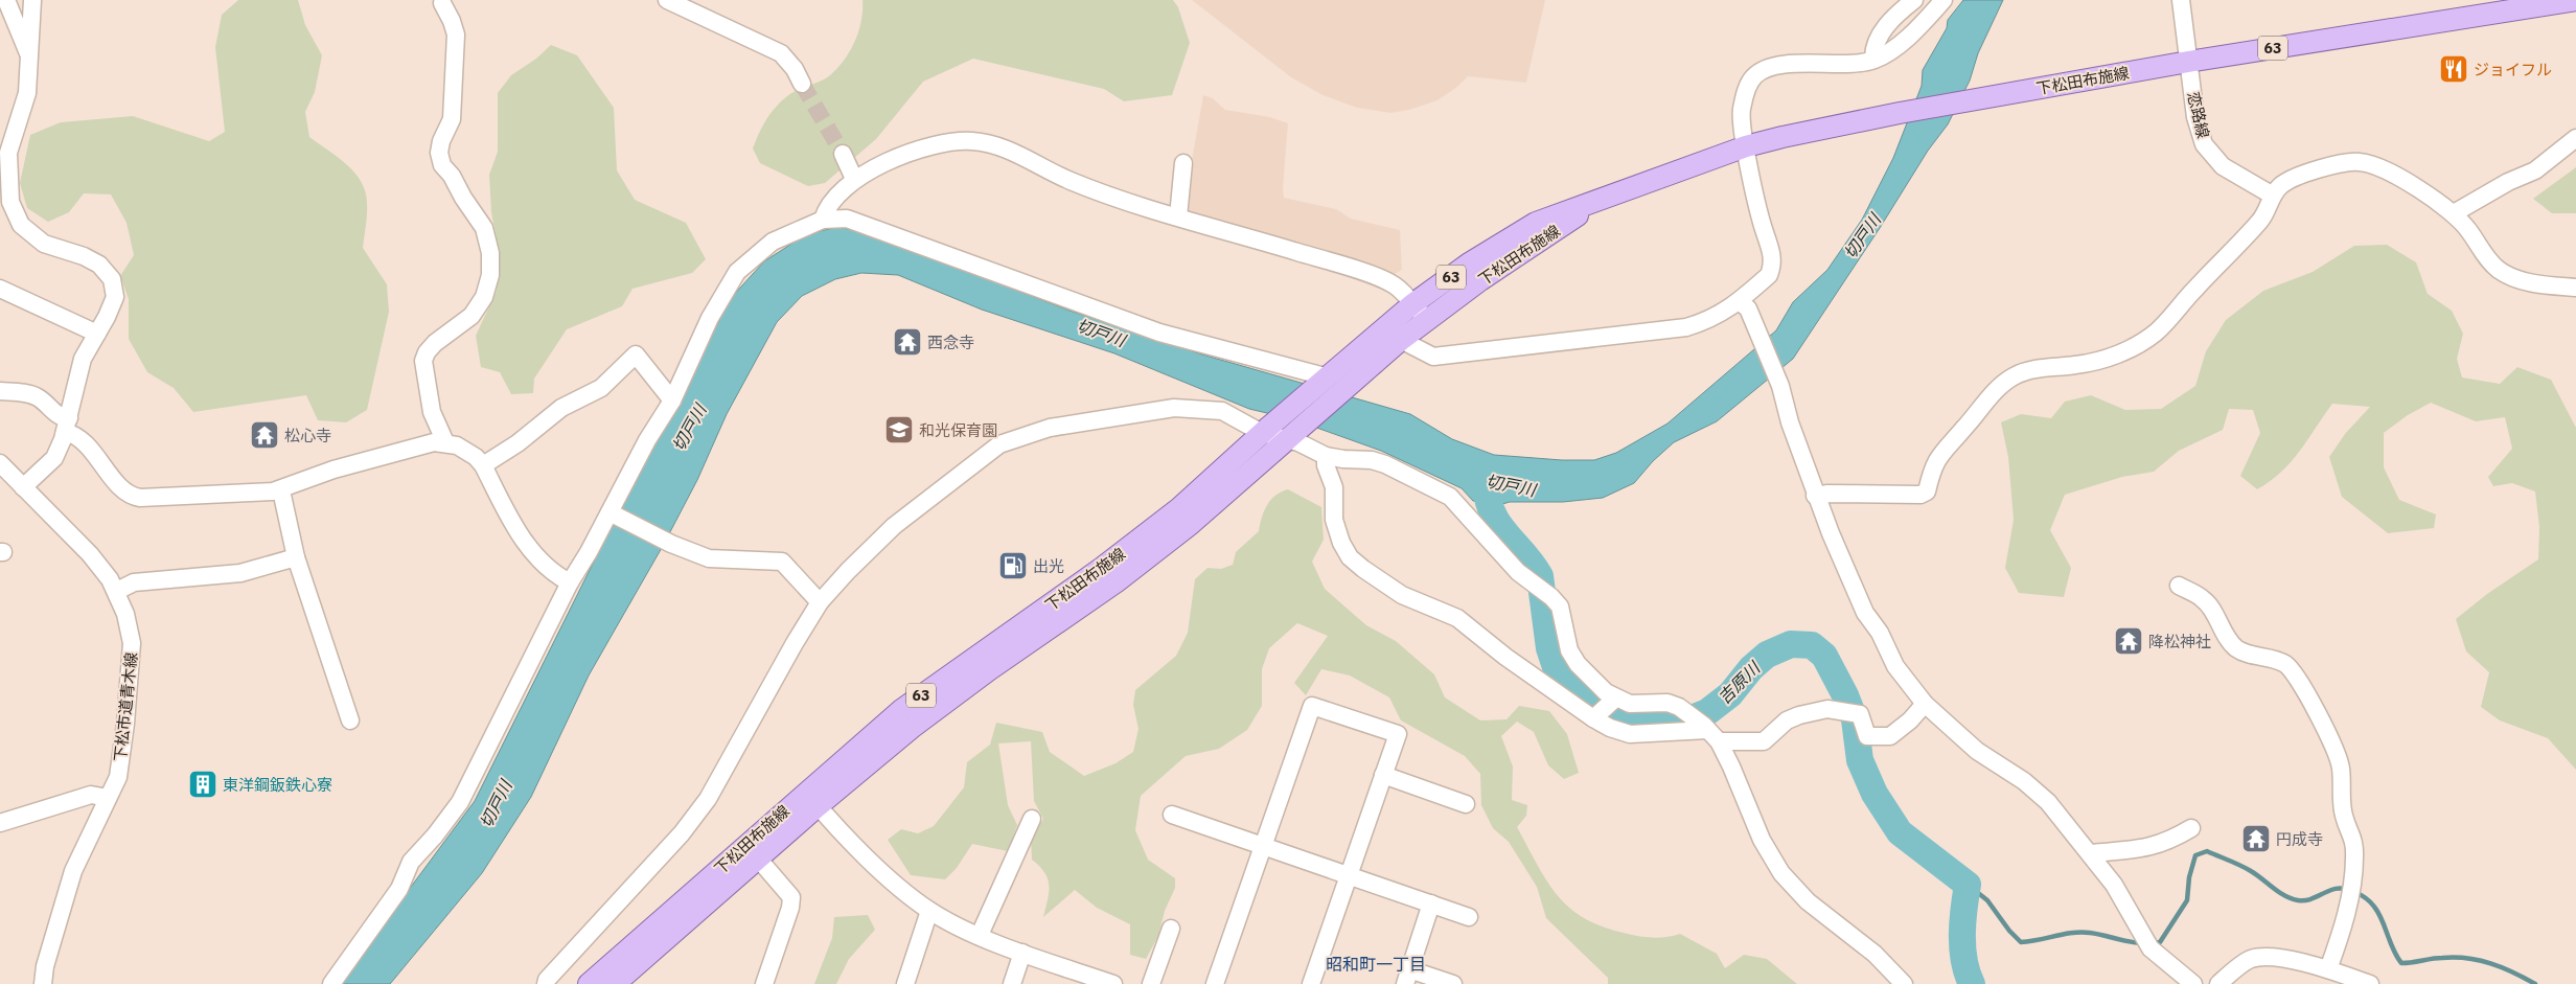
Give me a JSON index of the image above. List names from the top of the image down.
{
  "streets": {
    "main road": ["63", "下松田布施線"],
    "street": ["恋路線", "下松市道青木線"]
  },
  "crossings": [
    ["下松田布施線", "恋路線"]
  ],
  "districts": ["昭和町一丁目"],
  "water": ["切戸川", "吉原川"],
  "places": {
    "restaurant": ["ジョイフル"],
    "temple": [
      "西念寺",
      "松心寺",
      "降松神社",
      "円成寺"
    ],
    "school or university": ["和光保育園"],
    "fuel station": ["出光"],
    "building": ["東洋鋼鈑鉄心寮"]
  }
}
